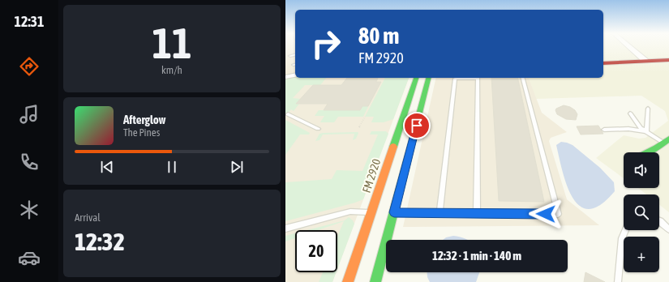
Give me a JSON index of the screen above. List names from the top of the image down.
{
  "streets": {
    "main road": ["FM 2920"]
  },
  "page": {
    "tabs": "12:31",
    "tile": [
      ["11", "km/h"],
      ["Arrival", "12:32"]
    ],
    "turn": ["80 m", "FM 2920"],
    "song": ["Afterglow", "The Pines"],
    "map_buttons": "+",
    "limit": "20",
    "trip": "12:32 · 1 min · 140 m"
  }
}
